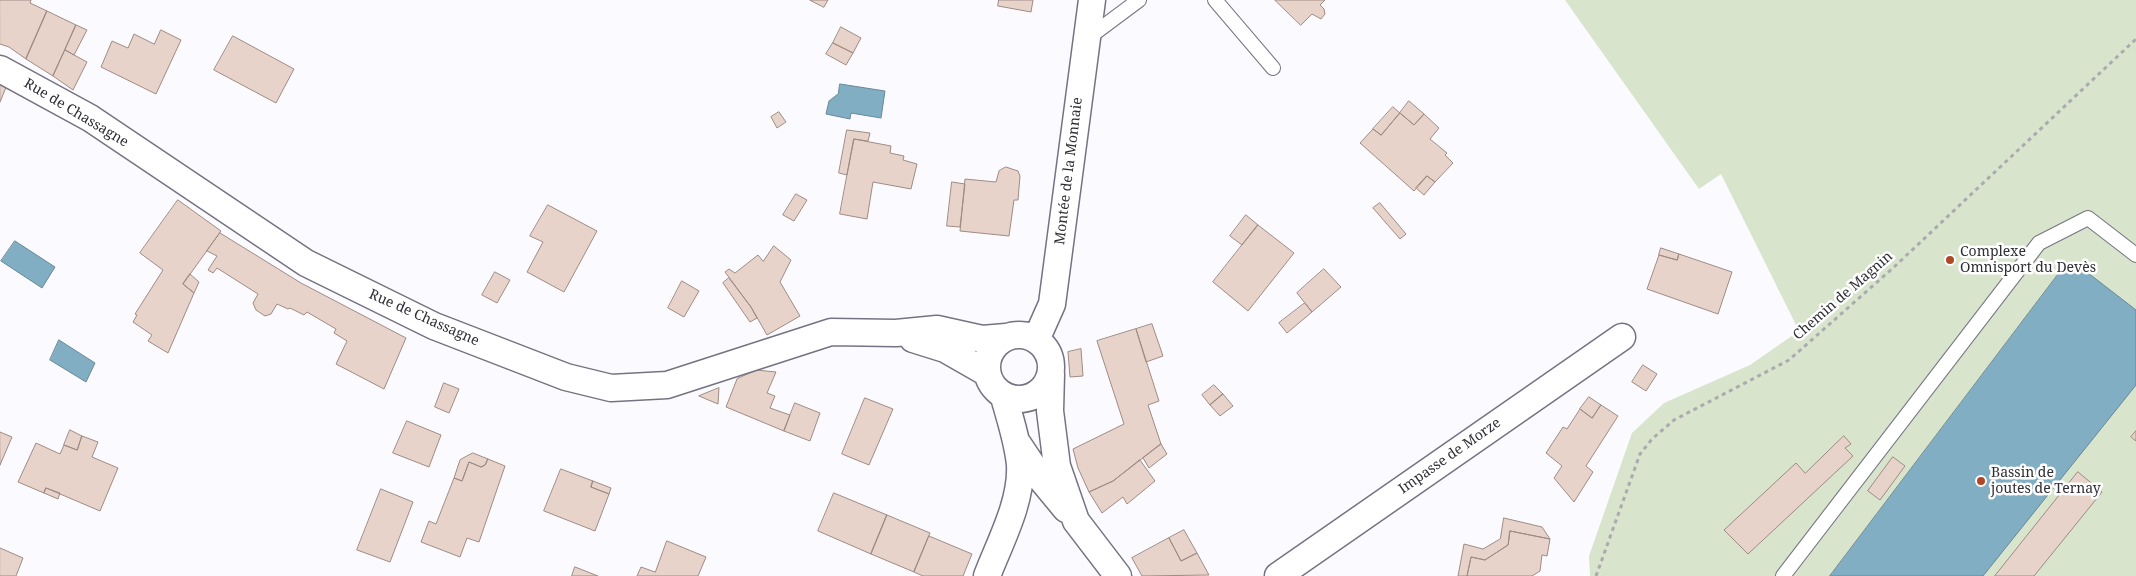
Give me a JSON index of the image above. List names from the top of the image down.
{
  "streets": {
    "street": ["Rue de Chassagne", "Montée de la Monnaie", "Impasse de Morze"],
    "path": ["Chemin de Magnin"]
  },
  "places": ["Complexe Omnisport du Devès", "Bassin de joutes de Ternay"]
}
